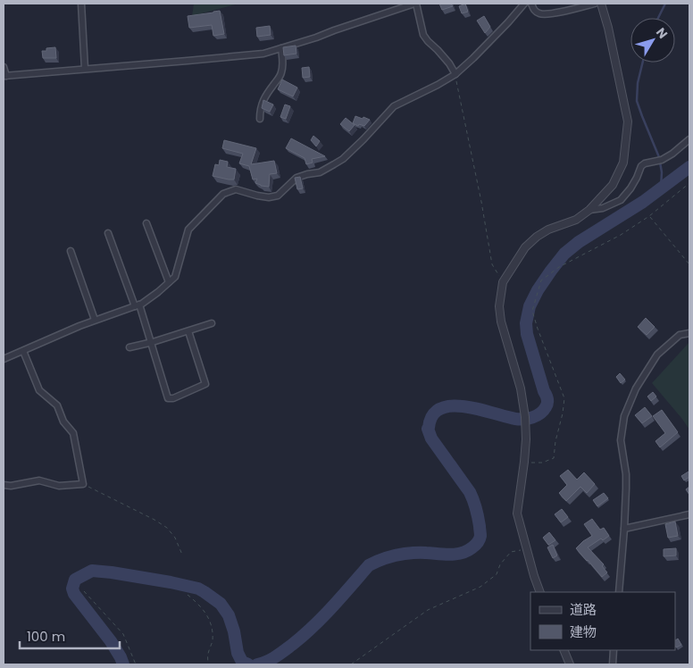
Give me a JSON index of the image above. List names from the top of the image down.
{
  "legend": ["道路", "建物"],
  "scale_bar": "100 m",
  "north": "top right"
}
